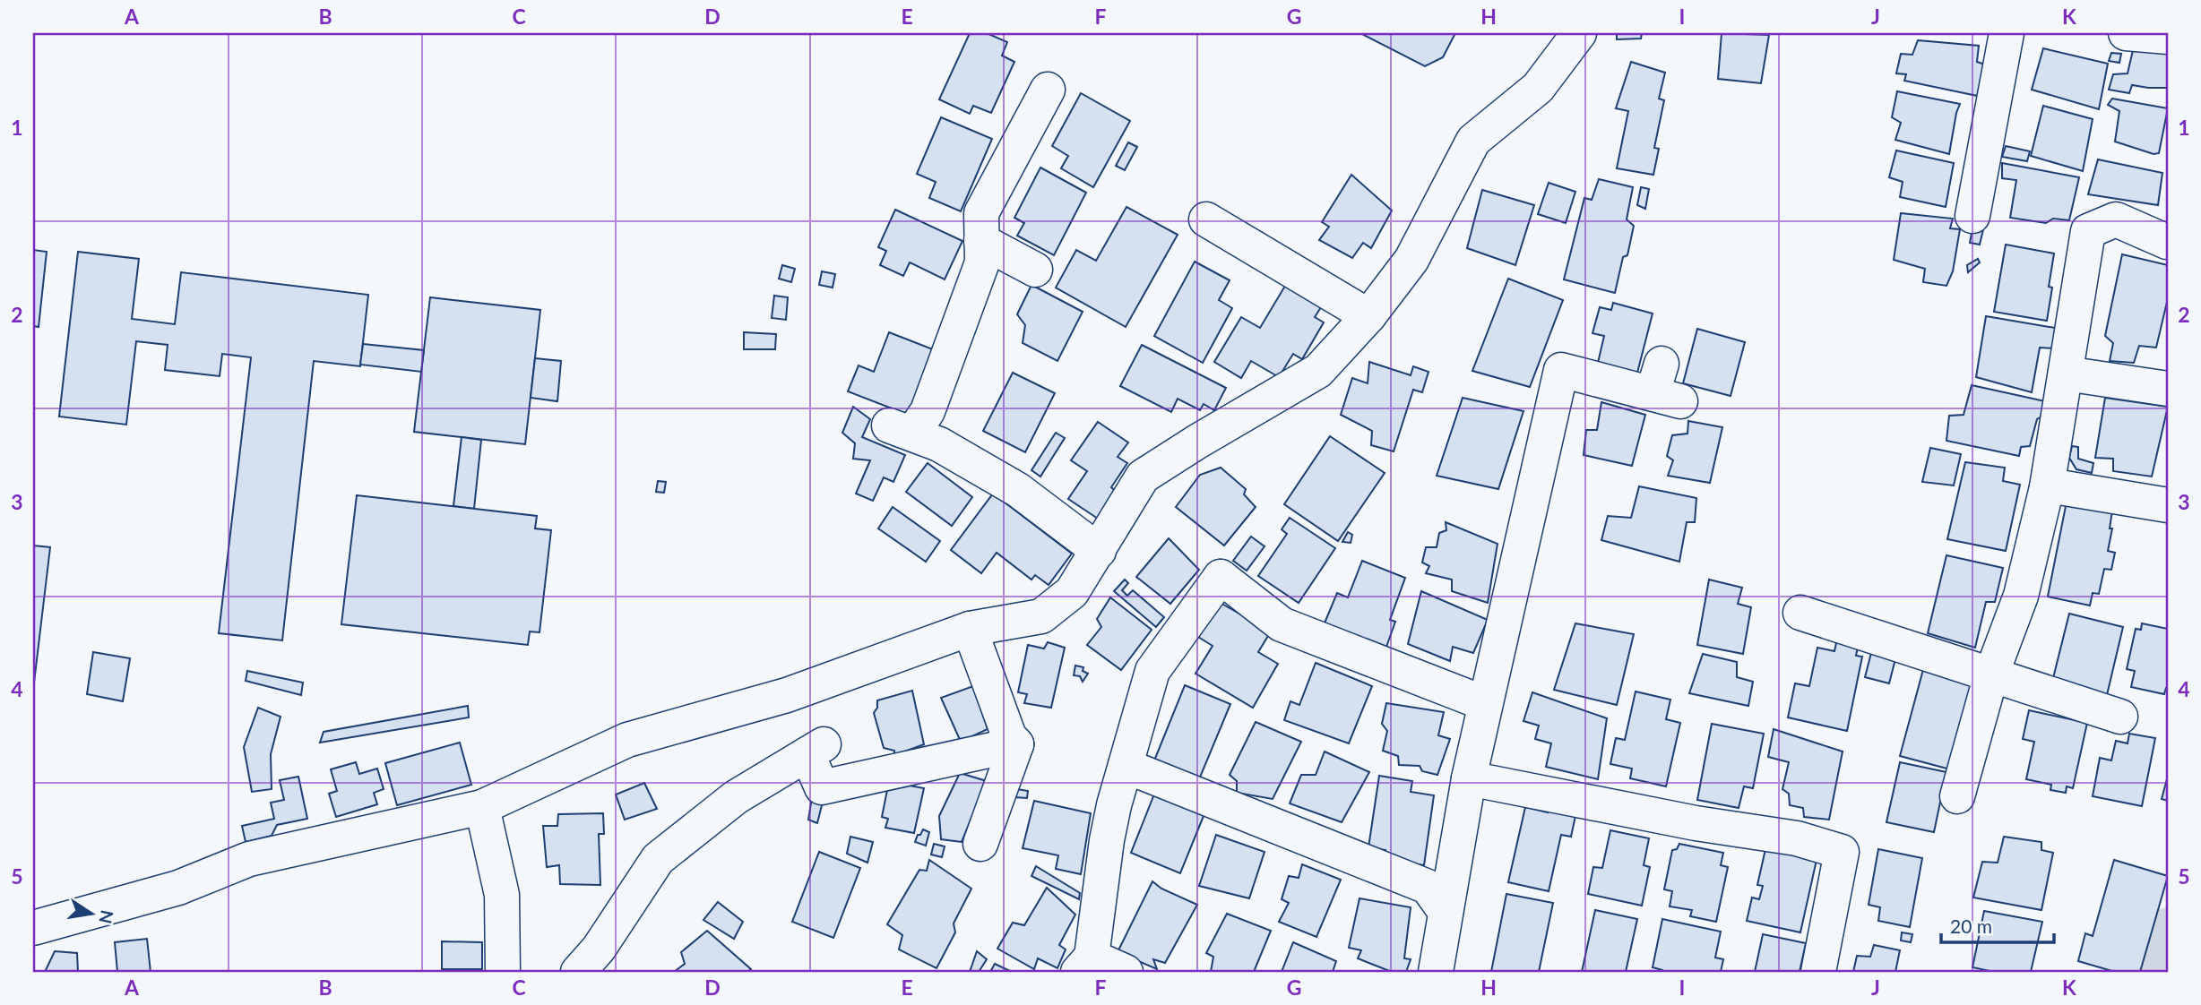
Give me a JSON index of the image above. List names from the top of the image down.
{
  "scale_bar": "20 m",
  "north": "right",
  "grid": {
    "columns": [
      "A",
      "B",
      "C",
      "D",
      "E",
      "F",
      "G",
      "H",
      "I",
      "J",
      "K"
    ],
    "rows": [
      "1",
      "2",
      "3",
      "4",
      "5"
    ]
  }
}
